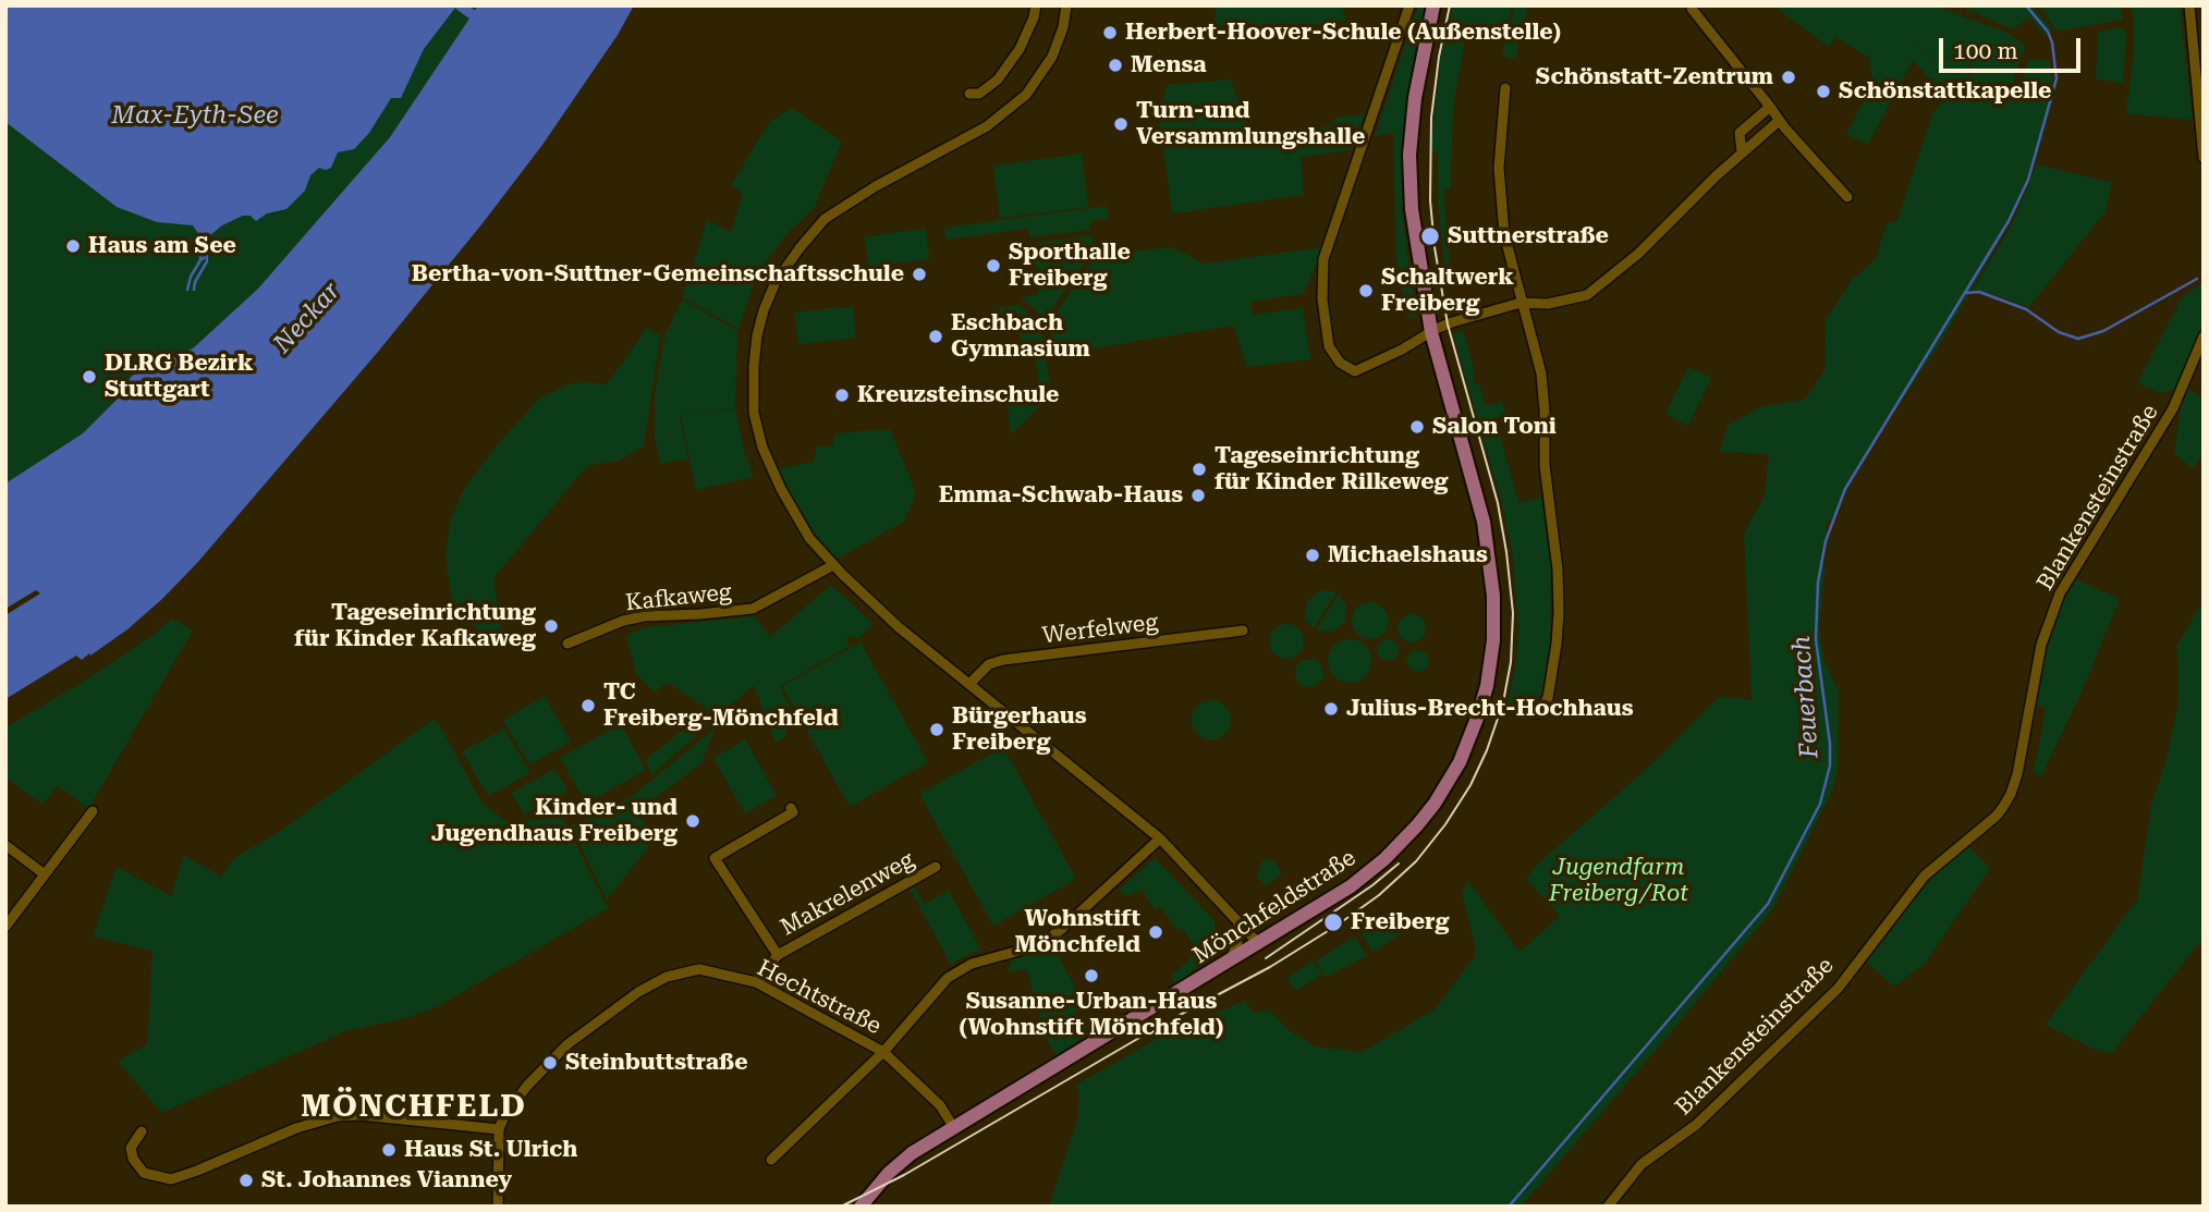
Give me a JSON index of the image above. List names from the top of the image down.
{
  "streets": {
    "main road": ["Mönchfeldstraße"],
    "street": [
      "Blankensteinstraße",
      "Kafkaweg",
      "Werfelweg",
      "Makrelenweg",
      "Hechtstraße"
    ]
  },
  "crossings": [
    ["Makrelenweg", "Hechtstraße"],
    ["Mönchfeldstraße", "Hechtstraße"]
  ],
  "districts": ["MÖNCHFELD"],
  "water": ["Max-Eyth-See", "Neckar", "Feuerbach"],
  "parks": ["Jugendfarm Freiberg/Rot"],
  "places": [
    "Herbert-Hoover-Schule (Außenstelle)",
    "Mensa",
    "Schönstatt-Zentrum",
    "Schönstattkapelle",
    "Turn-und Versammlungshalle",
    "Suttnerstraße",
    "Haus am See",
    "Sporthalle Freiberg",
    "Bertha-von-Suttner-Gemeinschaftsschule",
    "Schaltwerk Freiberg",
    "Eschbach Gymnasium",
    "DLRG Bezirk Stuttgart",
    "Kreuzsteinschule",
    "Salon Toni",
    "Tageseinrichtung für Kinder Rilkeweg",
    "Emma-Schwab-Haus",
    "Michaelshaus",
    "Tageseinrichtung für Kinder Kafkaweg",
    "TC Freiberg-Mönchfeld",
    "Julius-Brecht-Hochhaus",
    "Bürgerhaus Freiberg",
    "Kinder- und Jugendhaus Freiberg",
    "Freiberg",
    "Wohnstift Mönchfeld",
    "Susanne-Urban-Haus (Wohnstift Mönchfeld)",
    "Steinbuttstraße",
    "Haus St. Ulrich",
    "St. Johannes Vianney"
  ],
  "scale_bar": "100 m"
}
